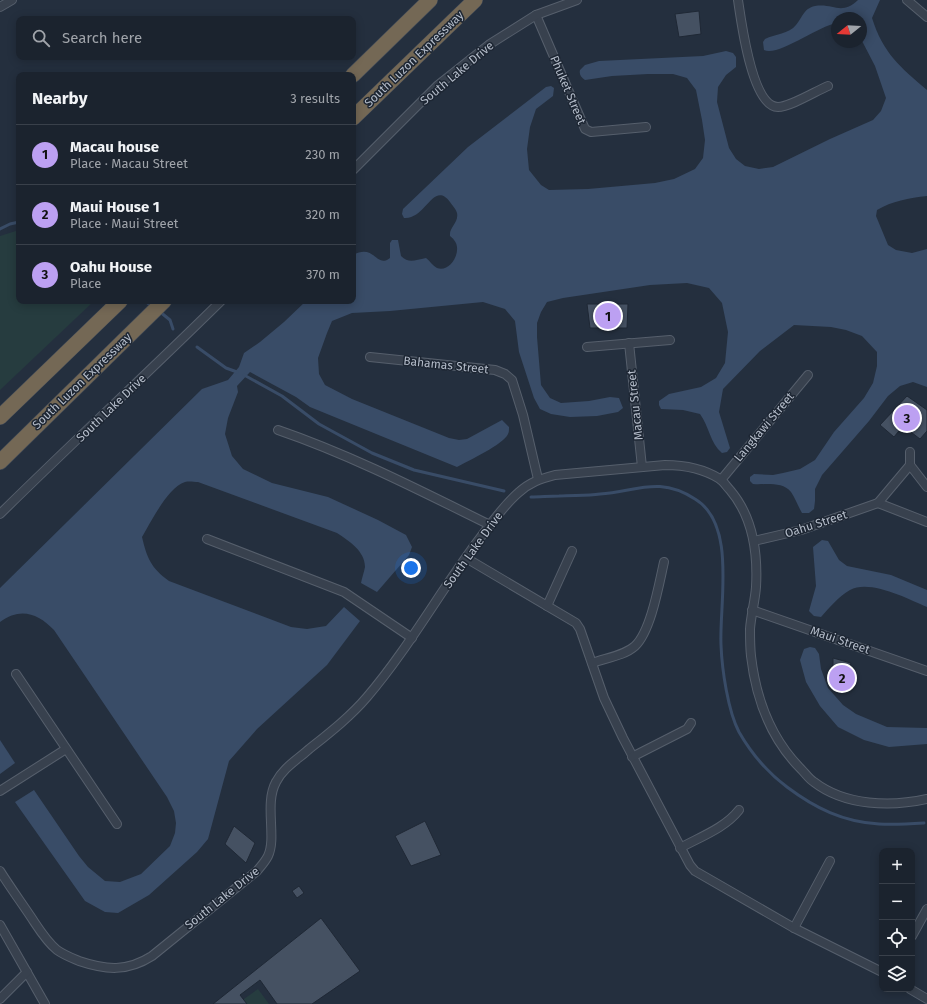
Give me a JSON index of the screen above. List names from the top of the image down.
{
  "streets": {
    "highway": ["South Luzon Expressway"],
    "street": [
      "South Lake Drive",
      "Phuket Street",
      "Bahamas Street",
      "Macau Street",
      "Langkawi Street",
      "Oahu Street",
      "Maui Street"
    ]
  },
  "crossings": [
    ["South Lake Drive", "Phuket Street"],
    ["South Lake Drive", "Bahamas Street"],
    ["South Lake Drive", "Macau Street"],
    ["South Lake Drive", "Langkawi Street"],
    ["South Lake Drive", "Oahu Street"],
    ["South Lake Drive", "Maui Street"]
  ],
  "north": "left",
  "page": {
    "search": "Search here",
    "heading": ["Nearby", "3 results"],
    "list": [
      {
        "mark": "1",
        "name": "Macau house",
        "note": "Place · Macau Street",
        "value": "230 m"
      },
      {
        "mark": "2",
        "name": "Maui House 1",
        "note": "Place · Maui Street",
        "value": "320 m"
      },
      {
        "mark": "3",
        "name": "Oahu House",
        "note": "Place",
        "value": "370 m"
      }
    ],
    "pins": ["1", "3", "2"],
    "map_buttons": ["+", "−"]
  }
}
